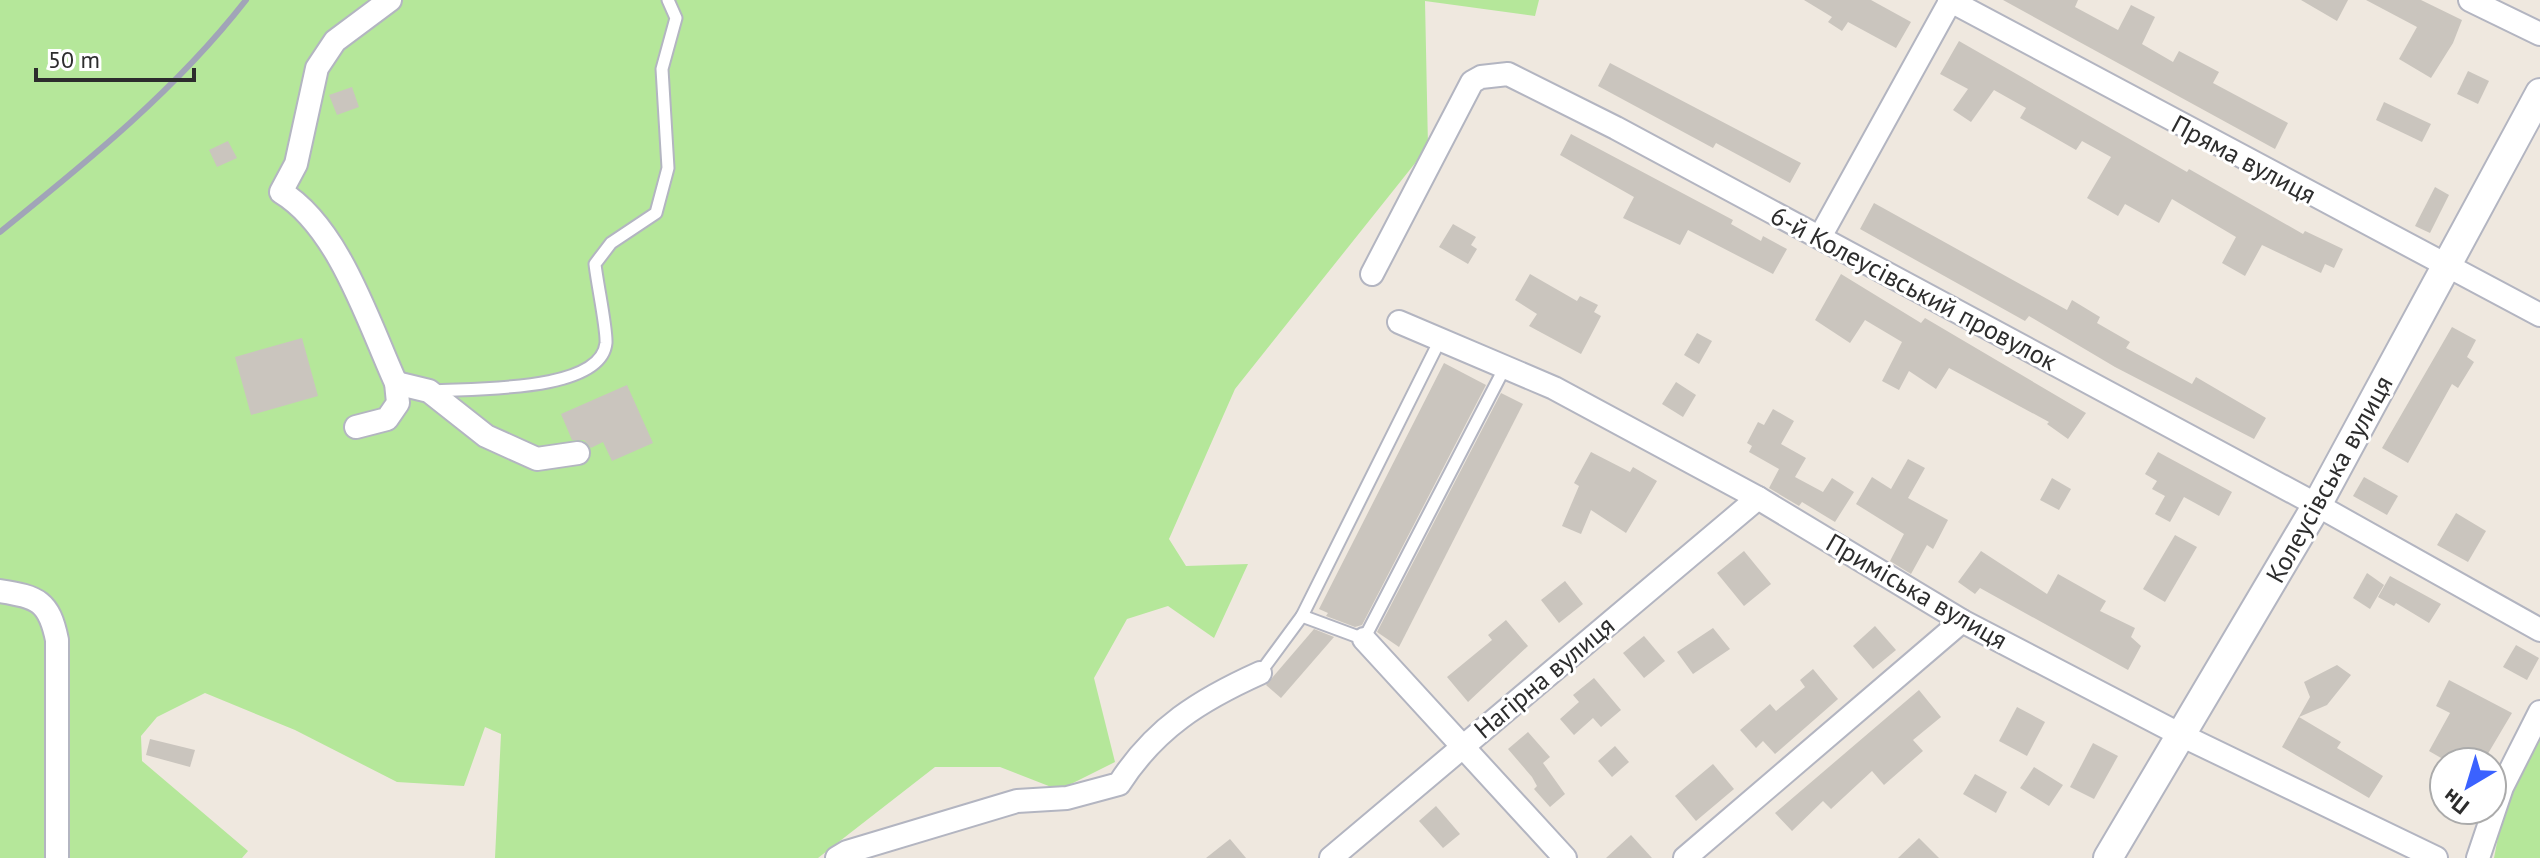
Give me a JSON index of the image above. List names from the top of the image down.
{
  "streets": {
    "street": [
      "Пряма вулиця",
      "6-й Колеусівський провулок",
      "Колеусівська вулиця",
      "Приміська вулиця",
      "Нагірна вулиця"
    ]
  },
  "crossings": [
    ["Пряма вулиця", "Колеусівська вулиця"],
    ["6-й Колеусівський провулок", "Колеусівська вулиця"],
    ["Колеусівська вулиця", "Приміська вулиця"],
    ["Приміська вулиця", "Нагірна вулиця"]
  ],
  "scale_bar": "50 m",
  "north": "bottom left"
}
